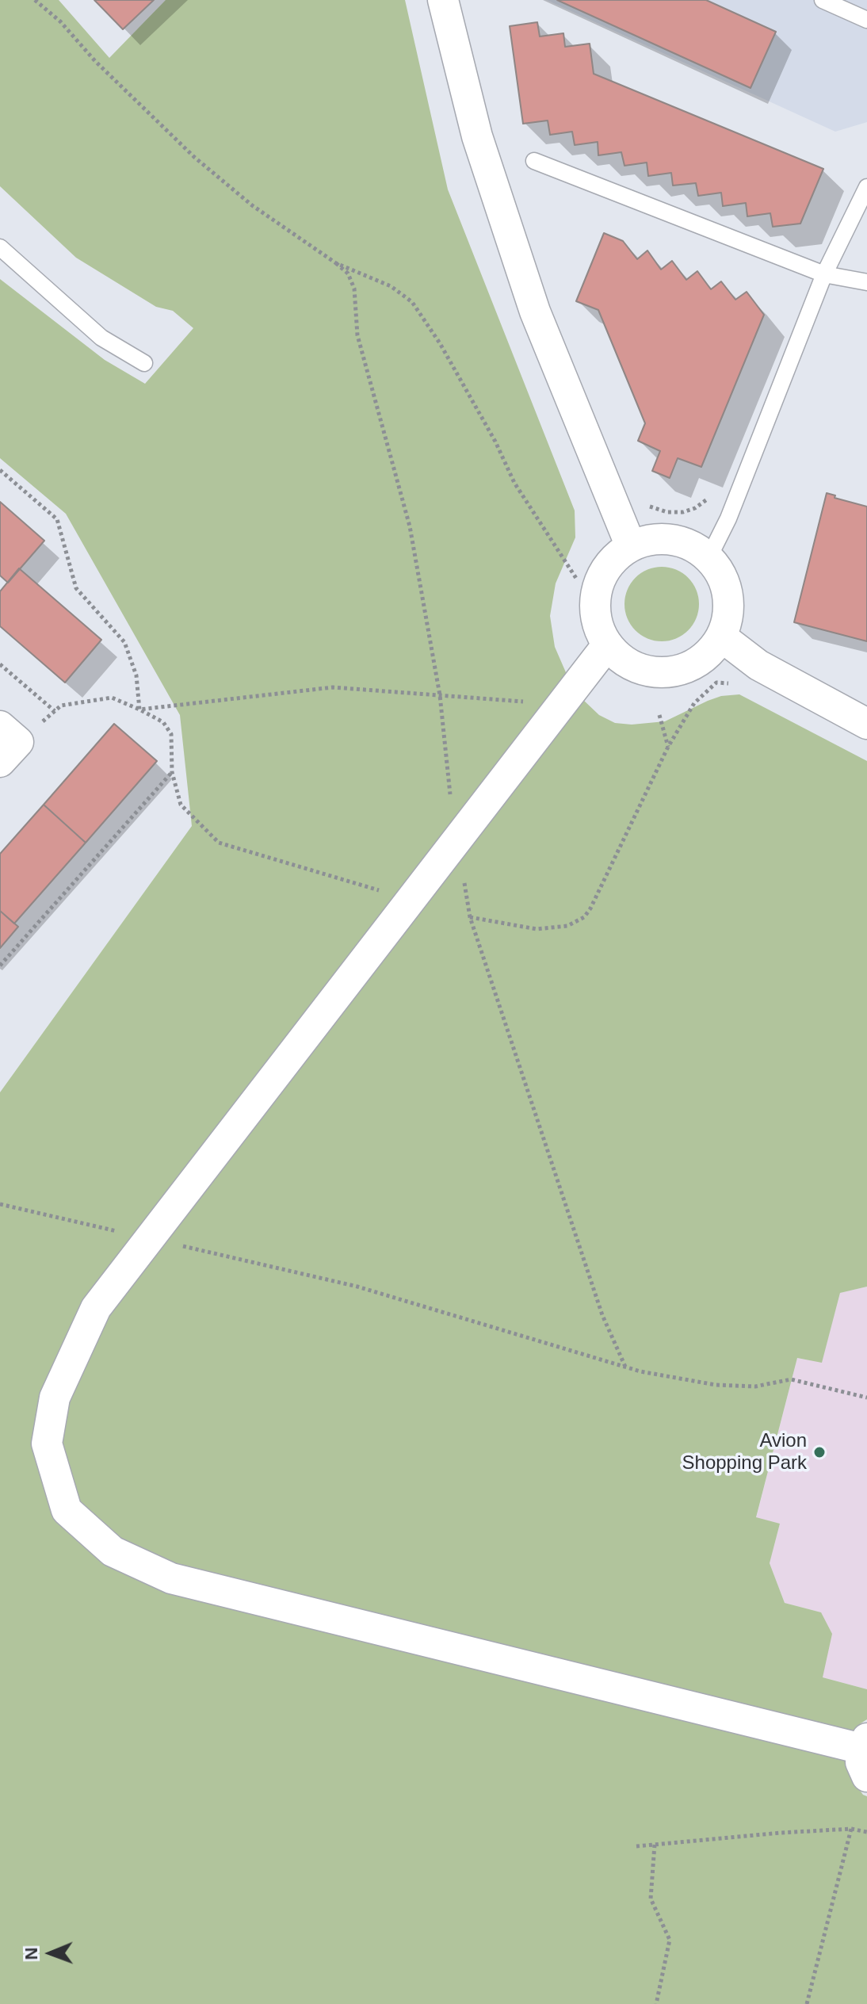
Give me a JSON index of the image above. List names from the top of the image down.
{
  "places": ["Avion Shopping Park"],
  "north": "left"
}
